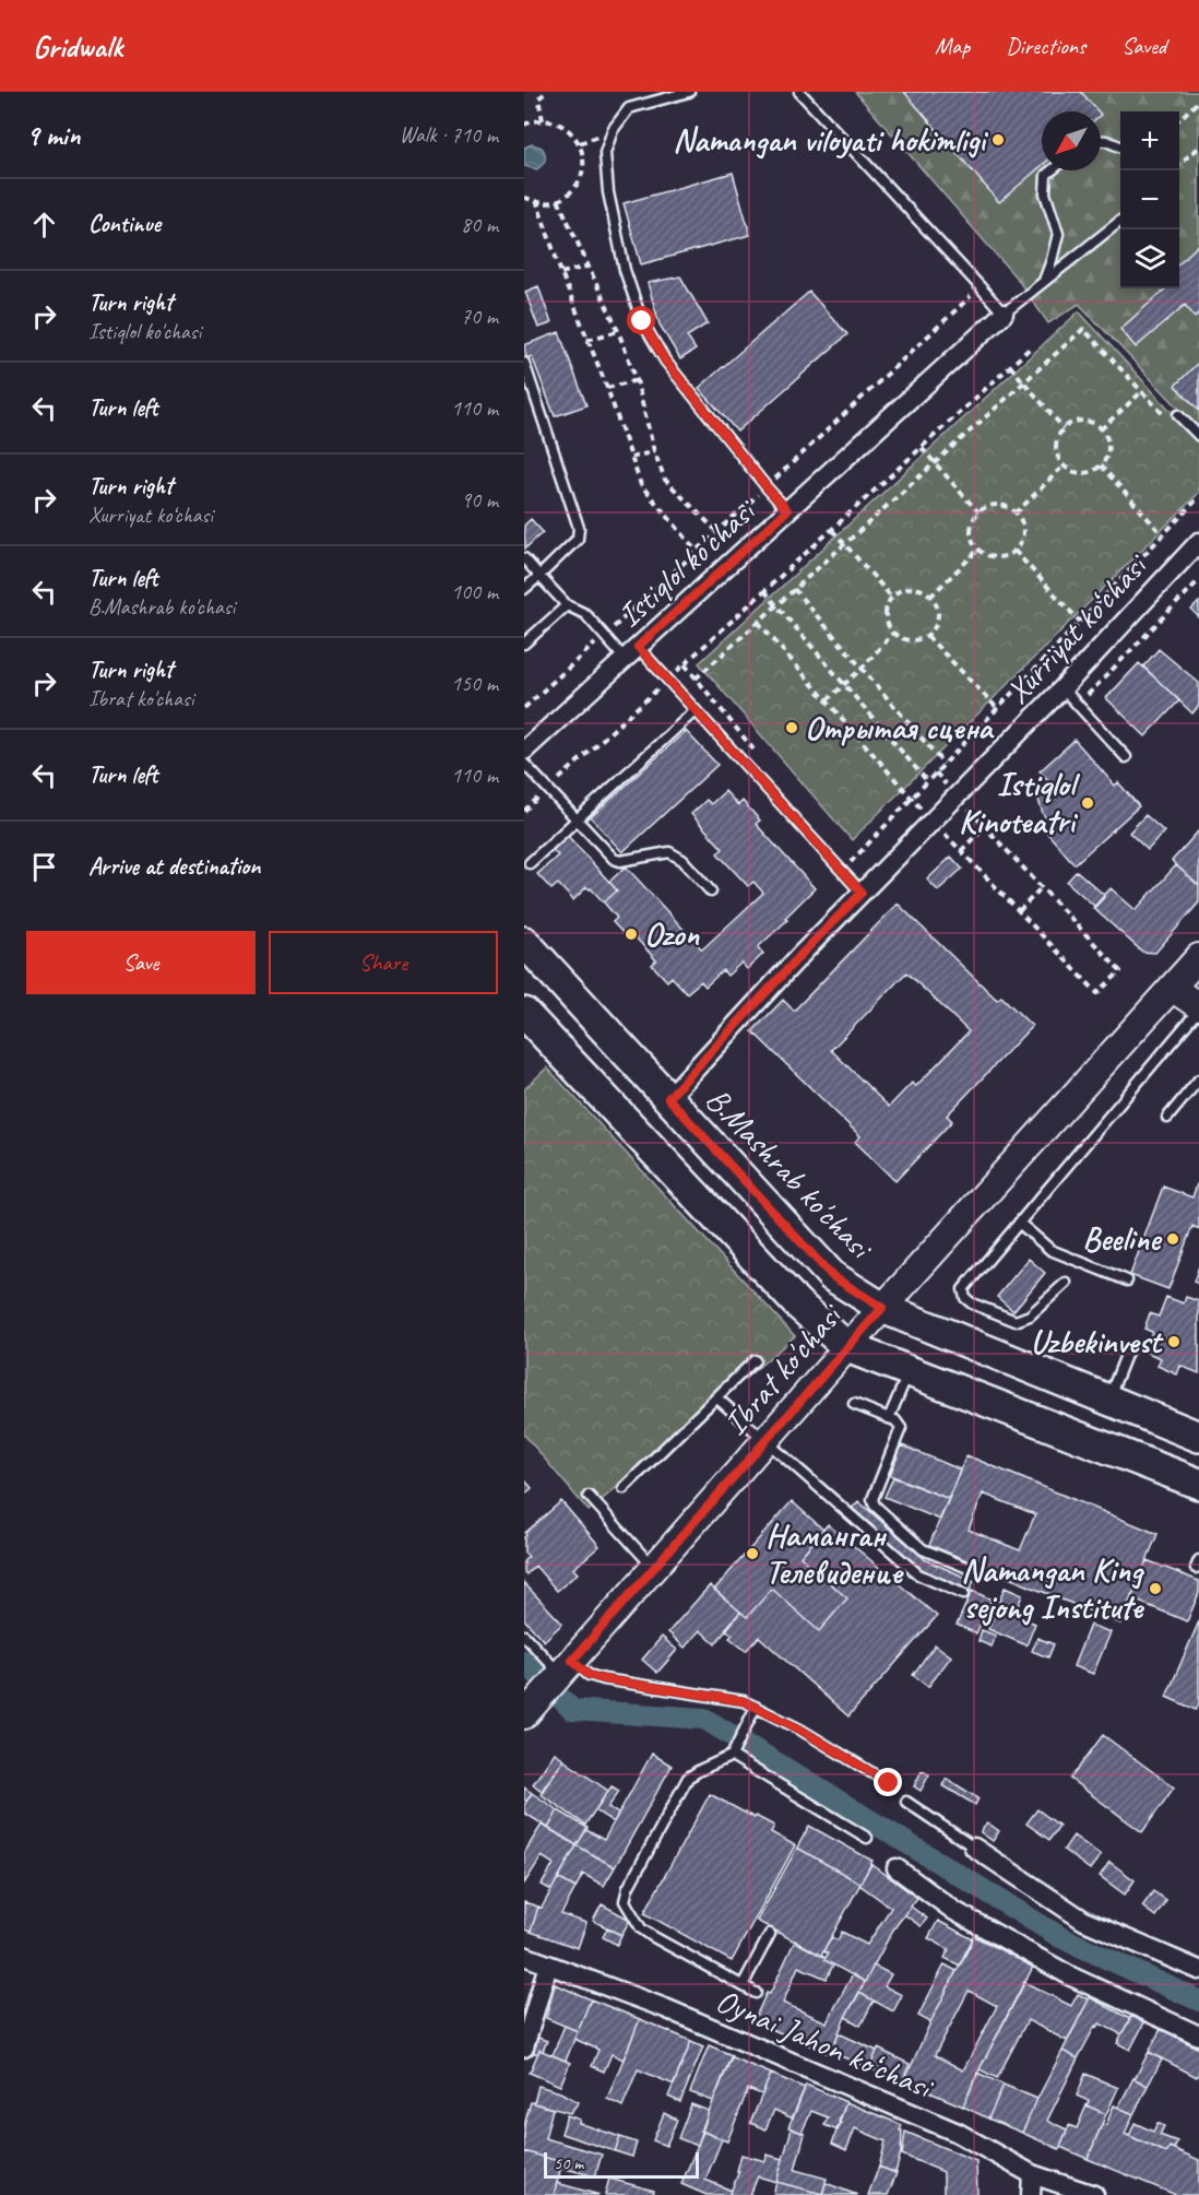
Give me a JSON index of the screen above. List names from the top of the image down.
{
  "streets": {
    "main road": ["B.Mashrab ko'chasi", "Ibrat ko'chasi"],
    "street": ["Istiqlol ko'chasi", "Xurriyat ko‘chasi", "Oynai Jahon ko‘chasi"]
  },
  "crossings": [
    ["Xurriyat ko‘chasi", "B.Mashrab ko'chasi"],
    ["B.Mashrab ko'chasi", "Ibrat ko'chasi"]
  ],
  "places": [
    "Namangan viloyati hokimligi",
    "Отрытая сцена",
    "Istiqlol Kinoteatri",
    "Ozon",
    "Beeline",
    "Uzbekinvest",
    "Наманган Телевидение",
    "Namangan King sejong Institute"
  ],
  "scale_bar": "50 m",
  "north": "bottom left",
  "page": {
    "header": "Gridwalk",
    "nav": ["Map", "Directions", "Saved"],
    "heading": ["9 min", "Walk · 710 m"],
    "map_buttons": ["+", "−"],
    "list": [
      ["Continue", "80 m"],
      ["Turn right", "Istiqlol ko'chasi", "70 m"],
      ["Turn left", "110 m"],
      ["Turn right", "Xurriyat ko‘chasi", "90 m"],
      ["Turn left", "B.Mashrab ko'chasi", "100 m"],
      ["Turn right", "Ibrat ko'chasi", "150 m"],
      ["Turn left", "110 m"],
      "Arrive at destination"
    ],
    "buttons": ["Save", "Share"],
    "scale": "50 m"
  }
}
